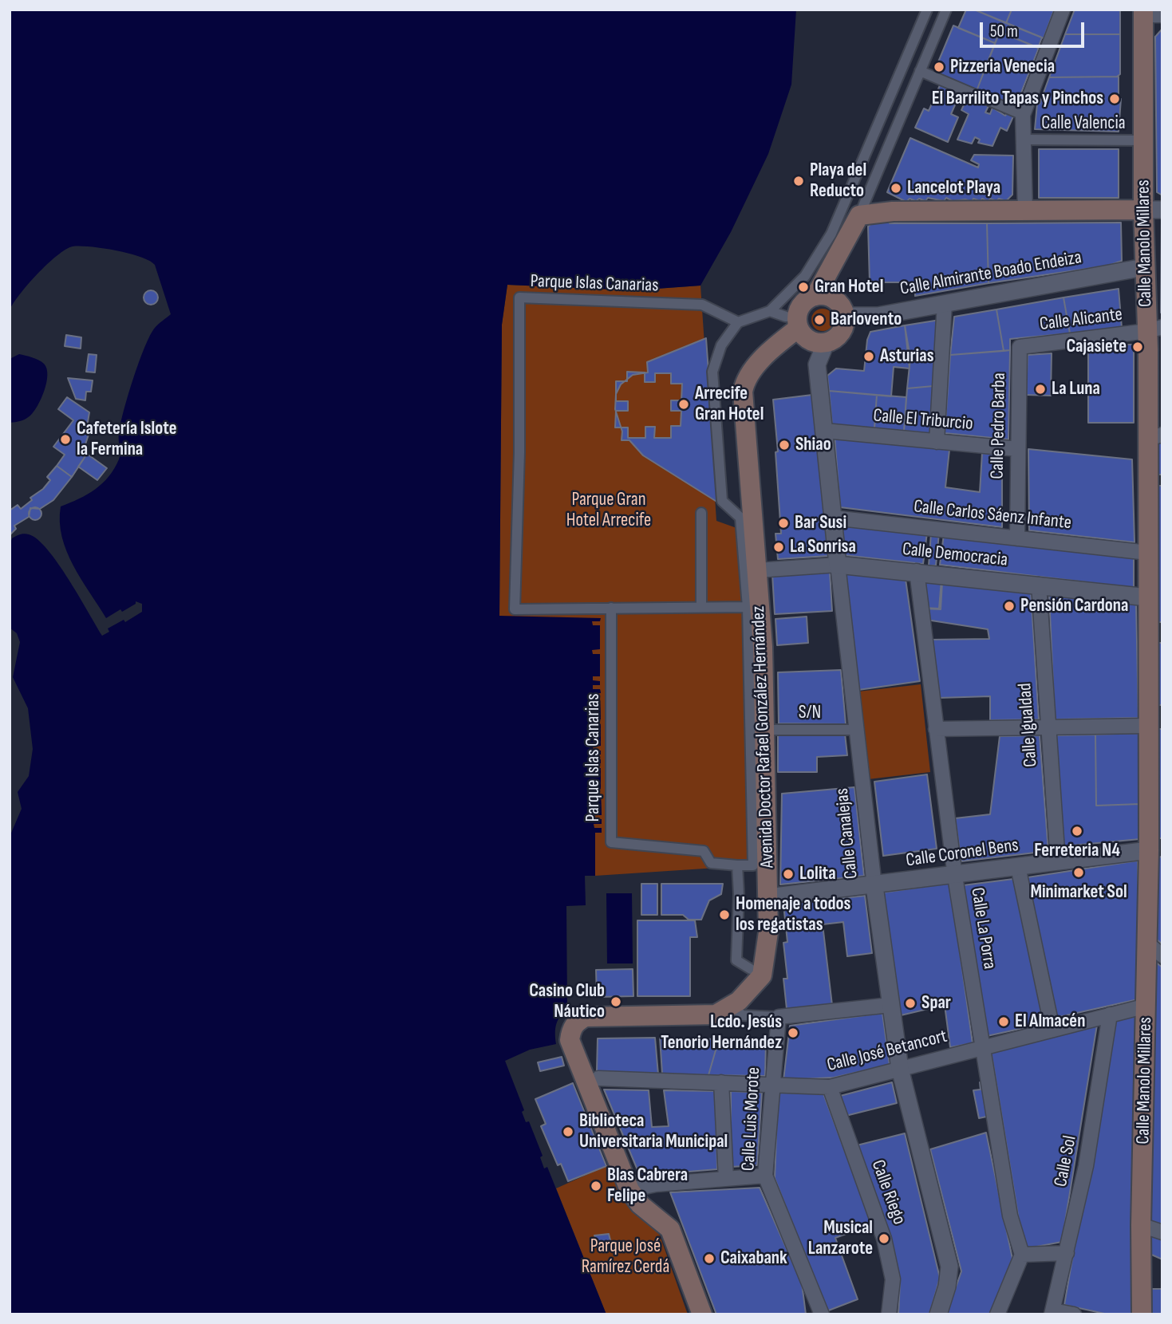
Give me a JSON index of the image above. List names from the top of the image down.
{
  "streets": {
    "main road": ["Calle Manolo Millares", "Avenida Doctor Rafael González Hernández"],
    "street": [
      "Calle Valencia",
      "Calle Almirante Boado Endeiza",
      "Parque Islas Canarias",
      "Calle Alicante",
      "Calle El Triburcio",
      "Calle Pedro Barba",
      "Calle Carlos Sáenz Infante",
      "Calle Democracia",
      "S/N",
      "Calle Igualdad",
      "Calle Canalejas",
      "Calle Coronel Bens",
      "Calle La Porra",
      "Calle José Betancort",
      "Calle Luis Morote",
      "Calle Sol",
      "Calle Riego"
    ]
  },
  "crossings": [
    ["Calle Valencia", "Calle Manolo Millares"],
    ["Calle Manolo Millares", "Calle Almirante Boado Endeiza"],
    ["Calle Manolo Millares", "Calle Alicante"],
    ["Calle Manolo Millares", "Calle Carlos Sáenz Infante"],
    ["Calle Manolo Millares", "Calle Democracia"],
    ["Calle Manolo Millares", "Calle Coronel Bens"],
    ["Calle Manolo Millares", "Calle José Betancort"],
    ["Calle Almirante Boado Endeiza", "Avenida Doctor Rafael González Hernández"],
    ["Calle Almirante Boado Endeiza", "Calle Canalejas"],
    ["Calle Alicante", "Calle Pedro Barba"],
    ["Calle El Triburcio", "Calle Pedro Barba"],
    ["Calle El Triburcio", "Calle Canalejas"],
    ["Calle Pedro Barba", "Calle Carlos Sáenz Infante"],
    ["Calle Carlos Sáenz Infante", "Calle Canalejas"],
    ["Calle Democracia", "Calle Igualdad"],
    ["Calle Democracia", "Avenida Doctor Rafael González Hernández"],
    ["Calle Democracia", "Calle Canalejas"],
    ["Calle Democracia", "Calle La Porra"],
    ["S/N", "Avenida Doctor Rafael González Hernández"],
    ["S/N", "Calle Canalejas"],
    ["Calle Igualdad", "Calle Coronel Bens"],
    ["Avenida Doctor Rafael González Hernández", "Calle Canalejas"],
    ["Avenida Doctor Rafael González Hernández", "Calle Coronel Bens"],
    ["Calle Canalejas", "Calle Coronel Bens"],
    ["Calle Canalejas", "Calle José Betancort"],
    ["Calle Coronel Bens", "Calle La Porra"],
    ["Calle La Porra", "Calle José Betancort"],
    ["Calle José Betancort", "Calle Luis Morote"],
    ["Calle José Betancort", "Calle Sol"],
    ["Calle José Betancort", "Calle Riego"]
  ],
  "parks": ["Parque Gran Hotel Arrecife", "Parque José Ramírez Cerdá"],
  "places": [
    "Pizzeria Venecia",
    "El Barrilito Tapas y Pinchos",
    "Playa del Reducto",
    "Lancelot Playa",
    "Gran Hotel",
    "Barlovento",
    "Cajasiete",
    "Asturias",
    "La Luna",
    "Arrecife Gran Hotel",
    "Cafetería Islote la Fermina",
    "Shiao",
    "Bar Susi",
    "La Sonrisa",
    "Pensión Cardona",
    "Ferreteria N4",
    "Minimarket Sol",
    "Lolita",
    "Homenaje a todos los regatistas",
    "Casino Club Náutico",
    "Spar",
    "El Almacén",
    "Lcdo. Jesús Tenorio Hernández",
    "Biblioteca Universitaria Municipal",
    "Blas Cabrera Felipe",
    "Musical Lanzarote",
    "Caixabank"
  ],
  "scale_bar": "50 m"
}
